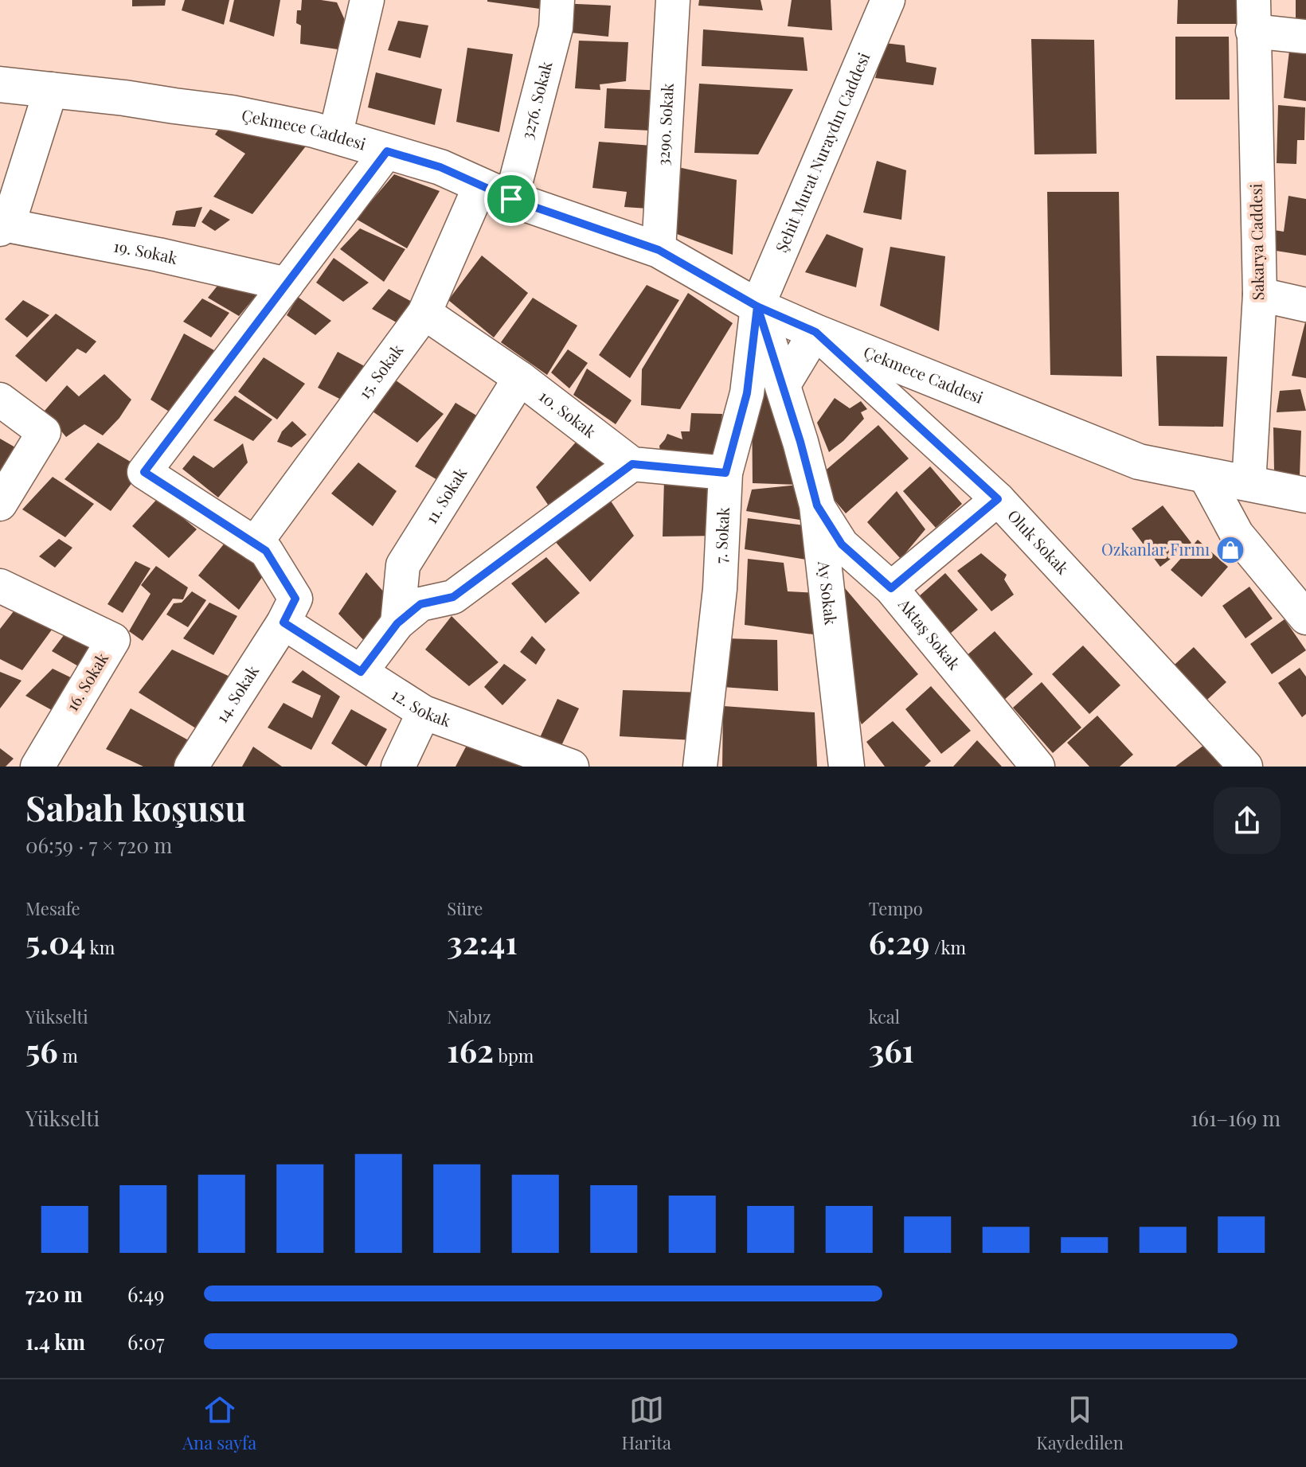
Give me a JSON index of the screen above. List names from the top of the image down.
{
  "streets": {
    "main road": ["Çekmece Caddesi", "Ay Sokak"],
    "street": [
      "3276. Sokak",
      "3290. Sokak",
      "Şehit Murat Nuraydın Caddesi",
      "Sakarya Caddesi",
      "19. Sokak",
      "15. Sokak",
      "10. Sokak",
      "11. Sokak",
      "7. Sokak",
      "Oluk Sokak",
      "Aktaş Sokak",
      "16. Sokak",
      "14. Sokak",
      "12. Sokak"
    ]
  },
  "crossings": [
    ["3276. Sokak", "Çekmece Caddesi"],
    ["3290. Sokak", "Çekmece Caddesi"],
    ["Çekmece Caddesi", "Şehit Murat Nuraydın Caddesi"],
    ["Çekmece Caddesi", "Sakarya Caddesi"],
    ["Çekmece Caddesi", "15. Sokak"],
    ["Çekmece Caddesi", "7. Sokak"],
    ["Çekmece Caddesi", "Oluk Sokak"],
    ["Çekmece Caddesi", "Ay Sokak"],
    ["Şehit Murat Nuraydın Caddesi", "7. Sokak"],
    ["Şehit Murat Nuraydın Caddesi", "Ay Sokak"],
    ["15. Sokak", "10. Sokak"],
    ["15. Sokak", "14. Sokak"],
    ["10. Sokak", "11. Sokak"],
    ["7. Sokak", "Ay Sokak"],
    ["Ay Sokak", "Aktaş Sokak"],
    ["14. Sokak", "12. Sokak"]
  ],
  "places": {
    "shop": ["Ozkanlar Fırını"]
  },
  "page": {
    "heading": ["Sabah koşusu", "06:59 · 7 × 720 m"],
    "stats": [
      ["Mesafe", "5.04 km"],
      ["Süre", "32:41"],
      ["Tempo", "6:29 /km"],
      ["Yükselti", "56 m"],
      ["Nabız", "162 bpm"],
      ["kcal", "361"]
    ],
    "chart": ["Yükselti", "161–169 m"],
    "list": [
      {
        "name": "720 m",
        "note": "6:49"
      },
      {
        "name": "1.4 km",
        "note": "6:07"
      }
    ],
    "tabs": ["Ana sayfa", "Harita", "Kaydedilen"]
  }
}
